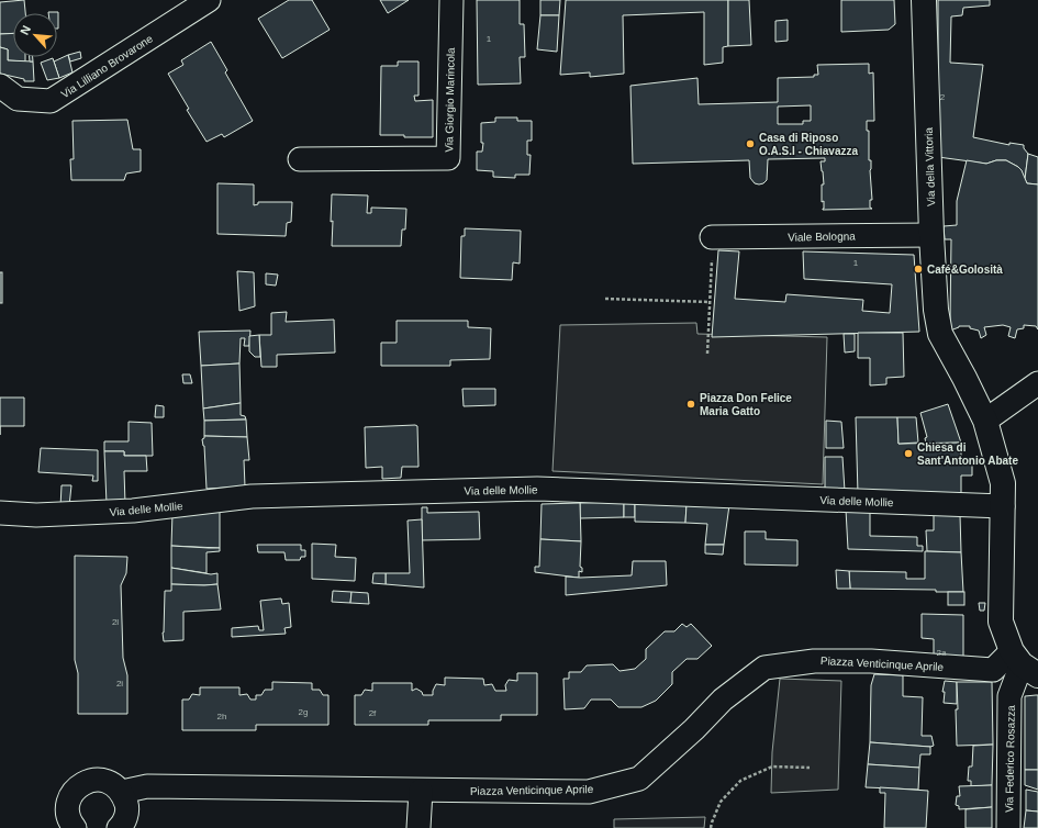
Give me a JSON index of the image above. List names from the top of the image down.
{
  "streets": {
    "street": [
      "Via Lilliano Brovarone",
      "Via Giorgio Marincola",
      "Via della Vittoria",
      "Viale Bologna",
      "Via delle Mollie",
      "Piazza Venticinque Aprile",
      "Via Federico Rosazza"
    ]
  },
  "crossings": [
    ["Via della Vittoria", "Viale Bologna"],
    ["Piazza Venticinque Aprile", "Via Federico Rosazza"]
  ],
  "places": [
    "Casa di Riposo O.A.S.I - Chiavazza",
    "Café&Golosità",
    "Piazza Don Felice Maria Gatto",
    "Chiesa di Sant'Antonio Abate"
  ],
  "house_numbers": [
    "1",
    "2",
    "1",
    "2l",
    "2a",
    "2i",
    "2g",
    "2f",
    "2h"
  ],
  "north": "top left"
}
